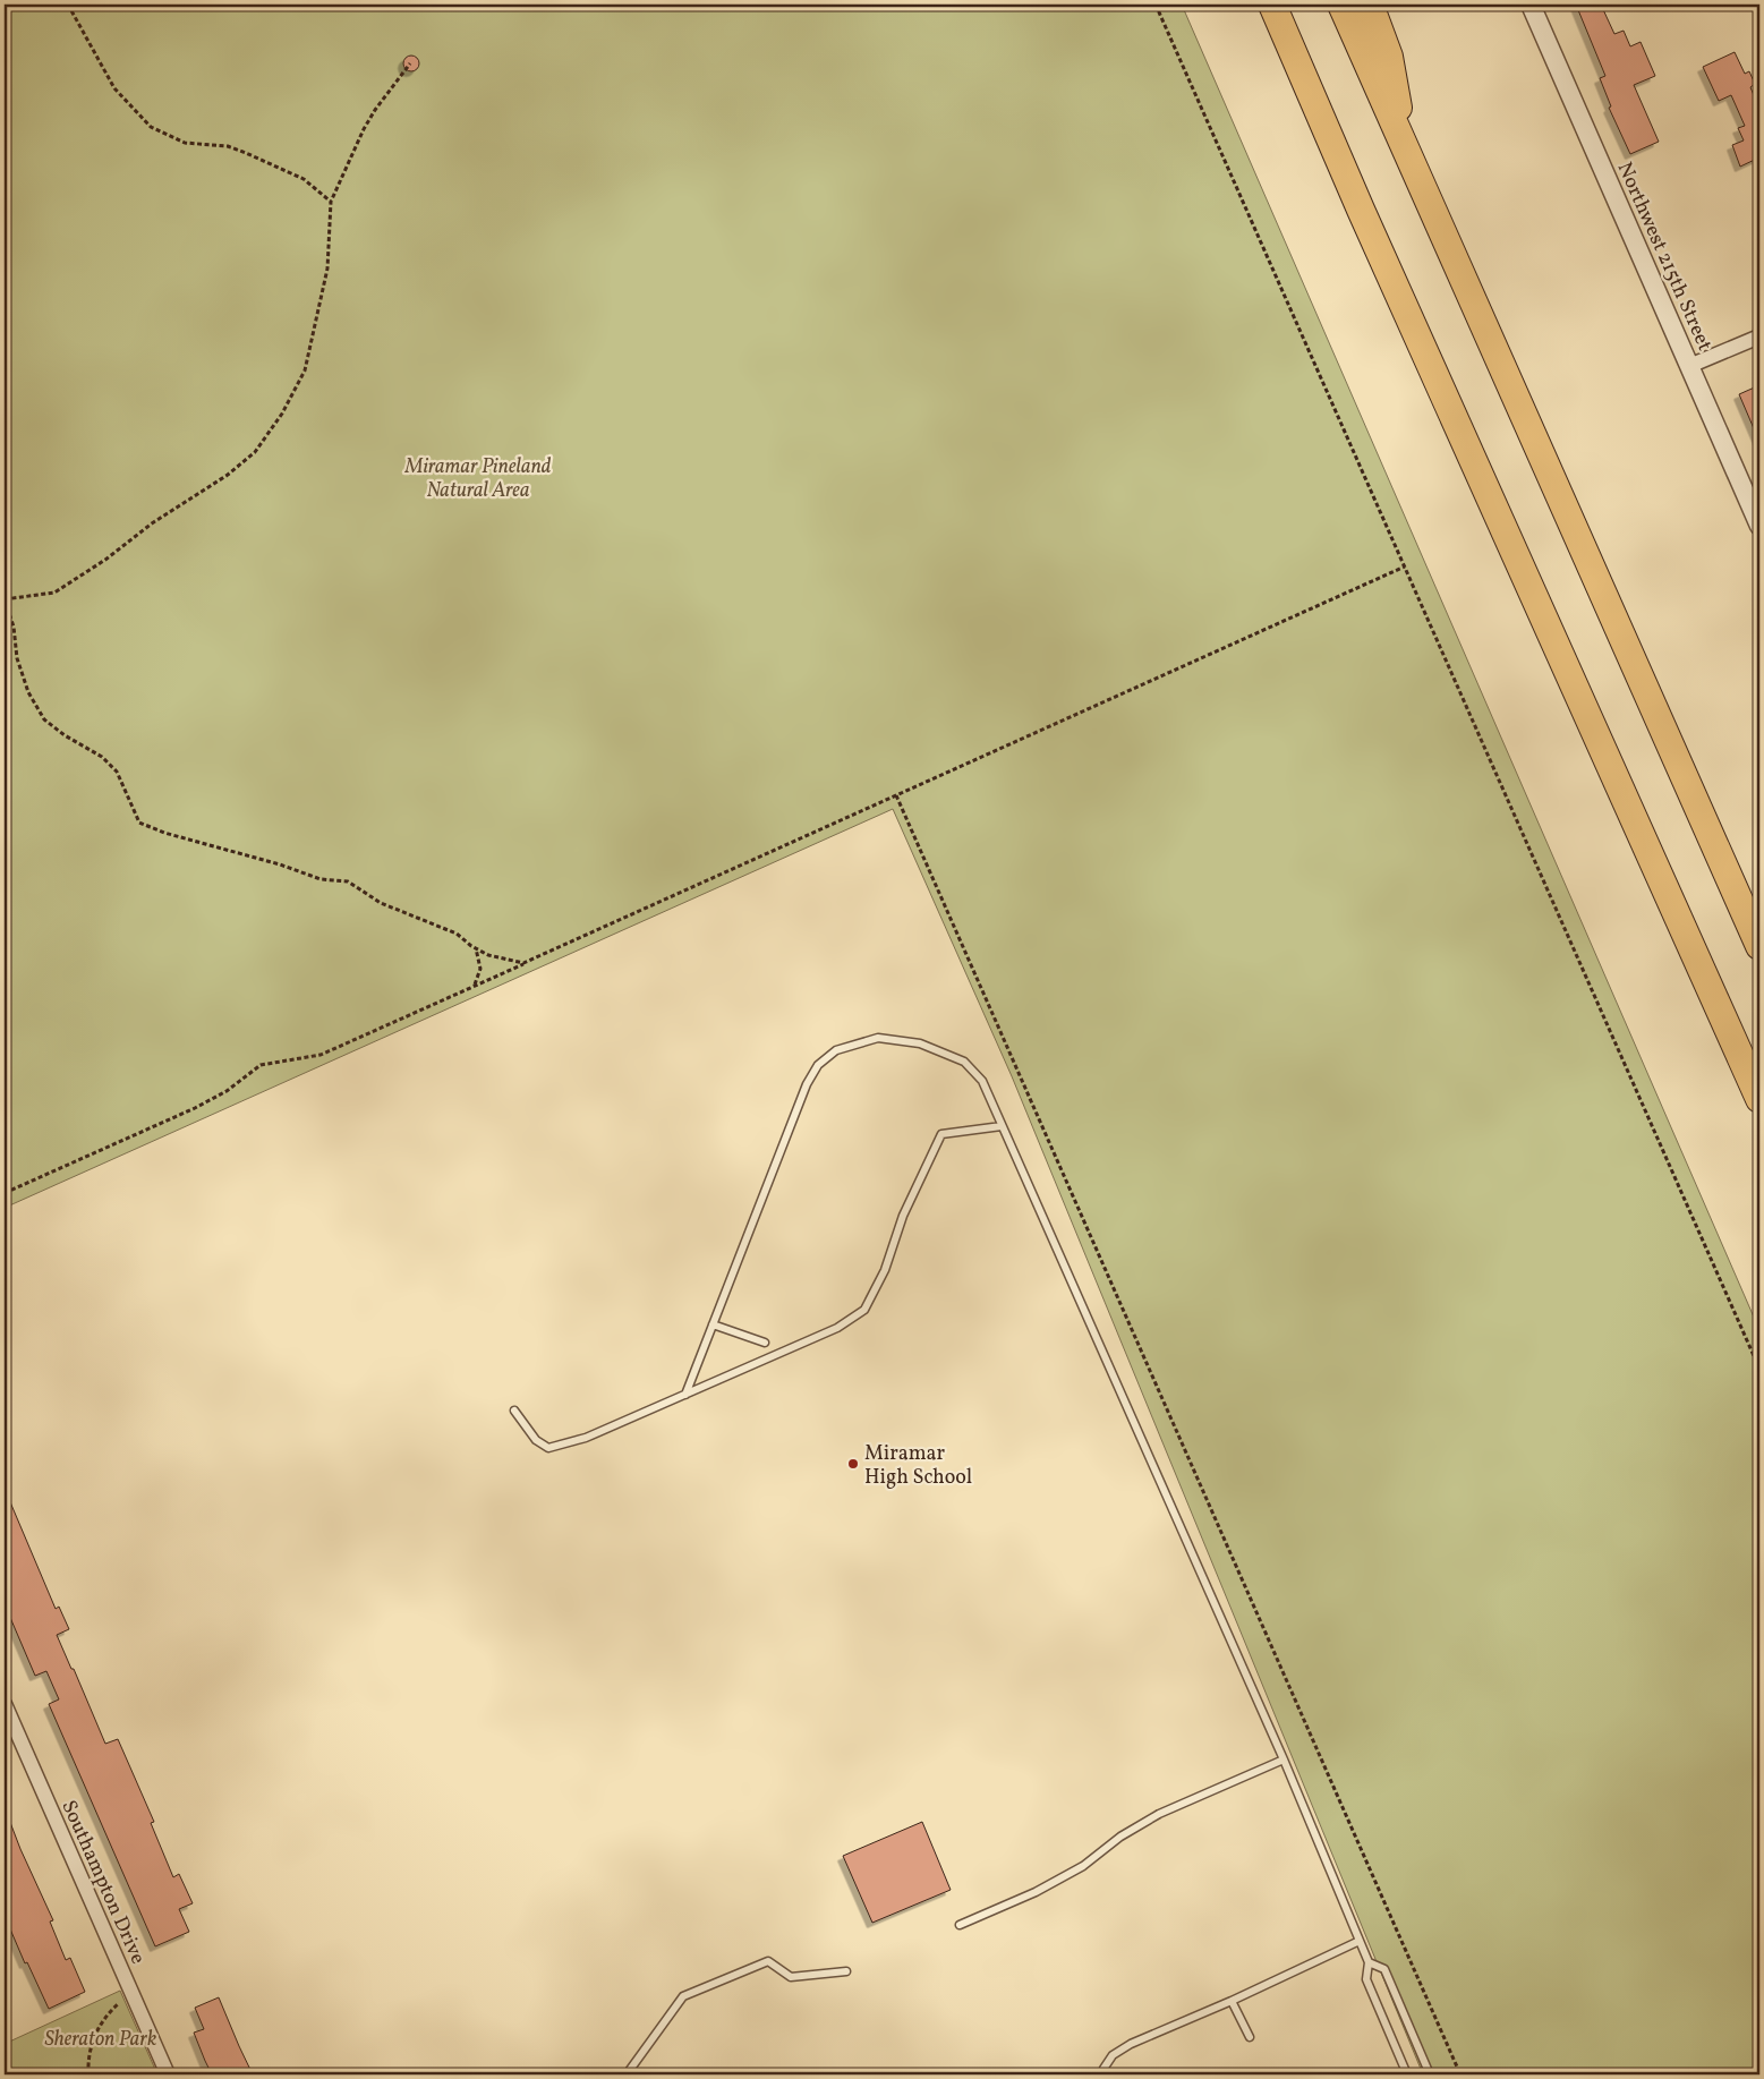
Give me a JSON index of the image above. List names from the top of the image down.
{
  "streets": {
    "street": ["Northwest 215th Street", "Southampton Drive"]
  },
  "parks": ["Miramar Pineland Natural Area", "Sheraton Park"],
  "places": ["Miramar High School"]
}
